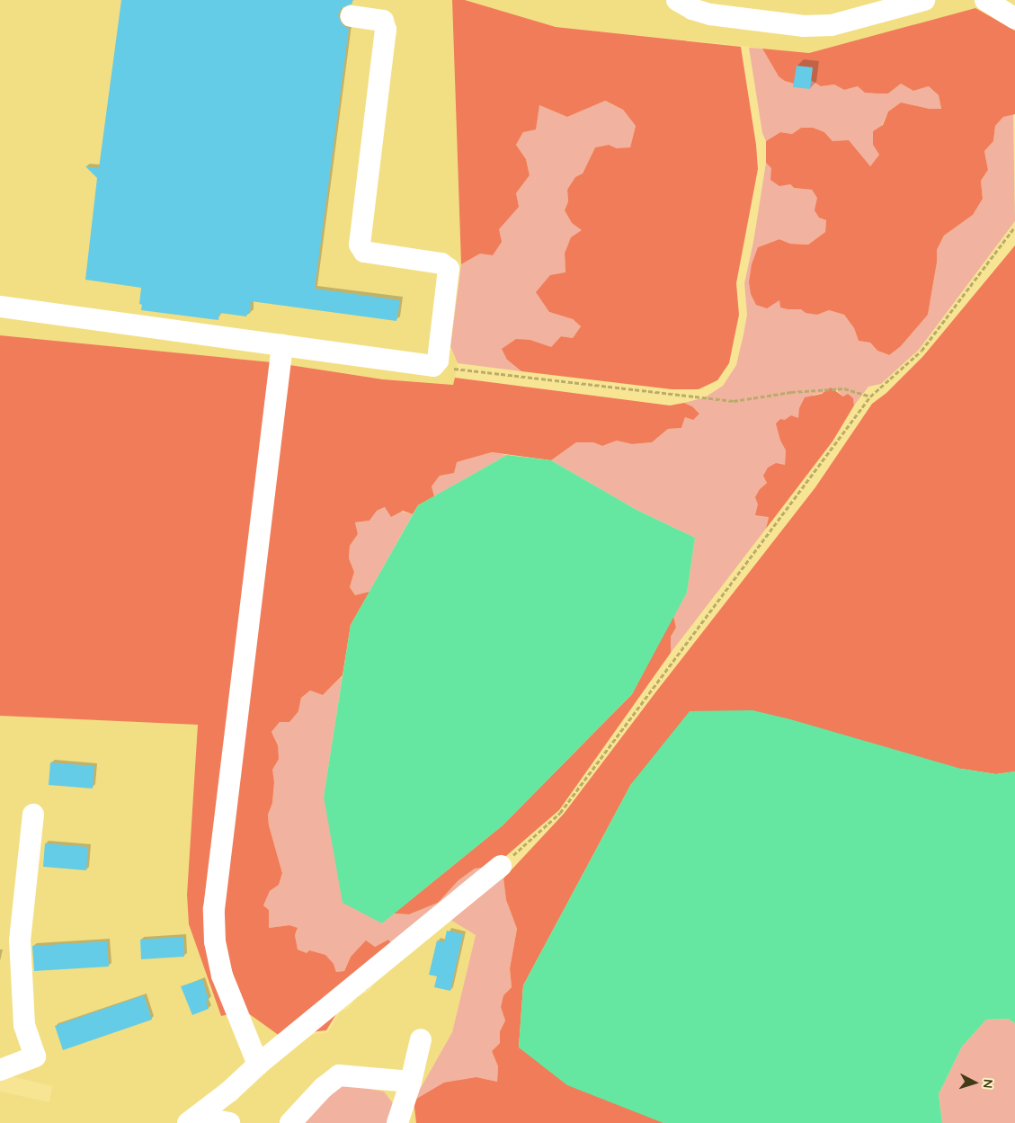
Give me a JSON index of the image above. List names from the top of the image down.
{
  "north": "right"
}
